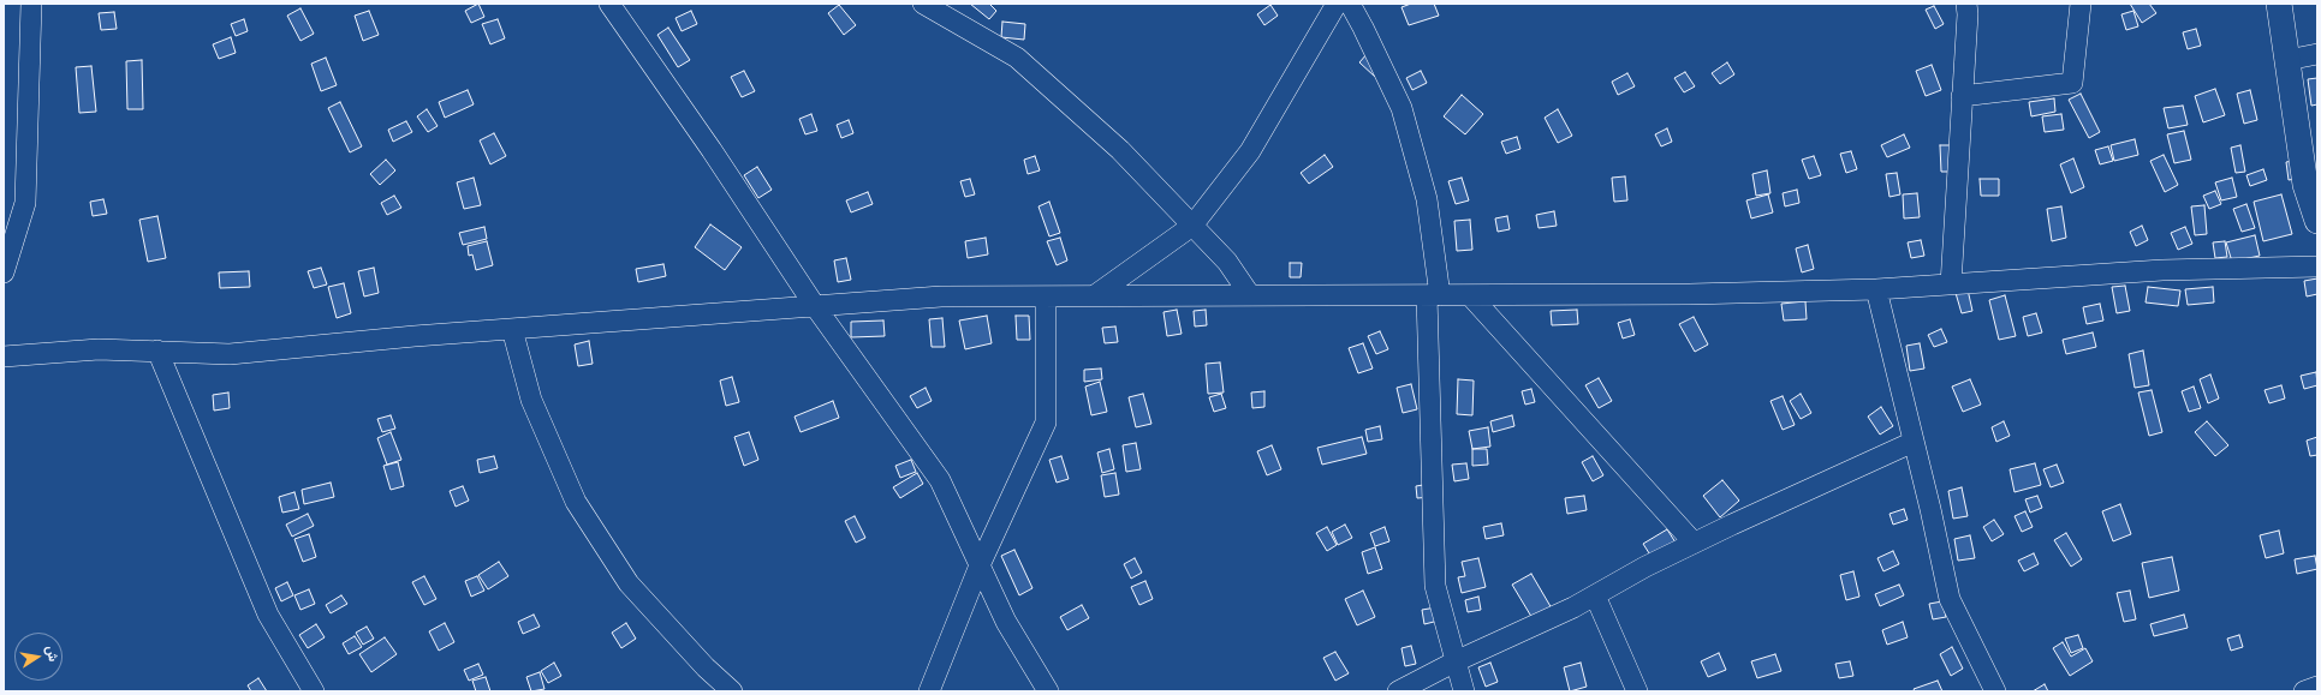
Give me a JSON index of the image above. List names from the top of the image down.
{
  "north": "right"
}
